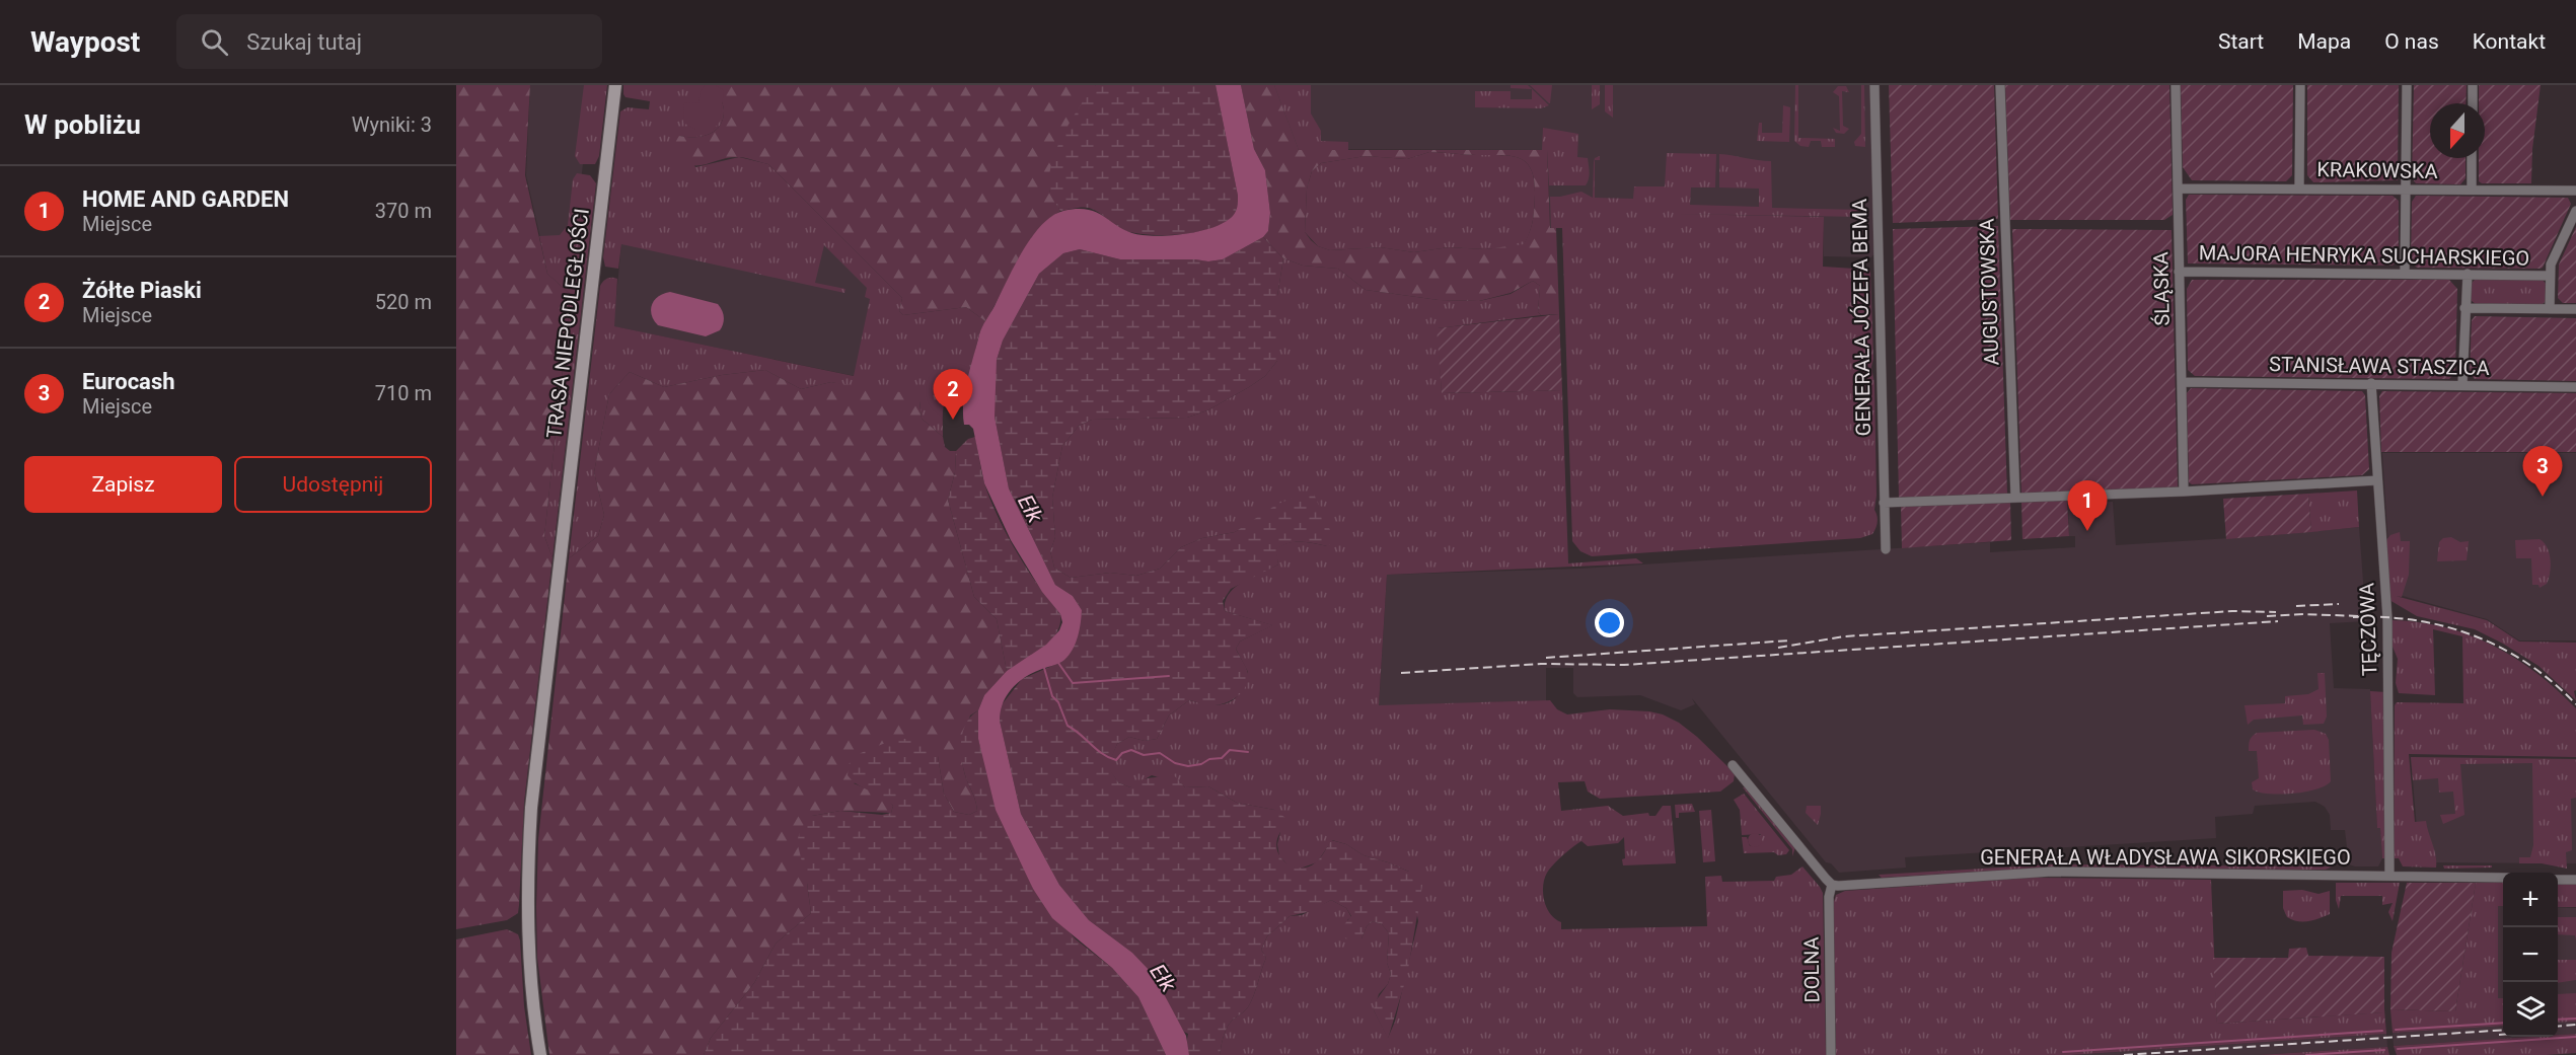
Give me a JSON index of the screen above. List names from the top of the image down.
{
  "streets": {
    "main road": ["TRASA NIEPODLEGŁOŚCI"],
    "street": [
      "KRAKOWSKA",
      "MAJORA HENRYKA SUCHARSKIEGO",
      "ŚLĄSKA",
      "AUGUSTOWSKA",
      "GENERAŁA JÓZEFA BEMA",
      "STANISŁAWA STASZICA",
      "TĘCZOWA",
      "GENERAŁA WŁADYSŁAWA SIKORSKIEGO",
      "DOLNA"
    ]
  },
  "crossings": [
    ["KRAKOWSKA", "ŚLĄSKA"],
    ["MAJORA HENRYKA SUCHARSKIEGO", "ŚLĄSKA"],
    ["ŚLĄSKA", "STANISŁAWA STASZICA"],
    ["STANISŁAWA STASZICA", "TĘCZOWA"],
    ["TĘCZOWA", "GENERAŁA WŁADYSŁAWA SIKORSKIEGO"],
    ["GENERAŁA WŁADYSŁAWA SIKORSKIEGO", "DOLNA"]
  ],
  "water": ["Ełk"],
  "north": "bottom",
  "page": {
    "header": "Waypost",
    "search": "Szukaj tutaj",
    "nav": [
      "Start",
      "Mapa",
      "O nas",
      "Kontakt"
    ],
    "heading": ["W pobliżu", "Wyniki: 3"],
    "list": [
      {
        "mark": "1",
        "name": "HOME AND GARDEN",
        "note": "Miejsce",
        "value": "370 m"
      },
      {
        "mark": "2",
        "name": "Żółte Piaski",
        "note": "Miejsce",
        "value": "520 m"
      },
      {
        "mark": "3",
        "name": "Eurocash",
        "note": "Miejsce",
        "value": "710 m"
      }
    ],
    "pins": ["2", "3", "1"],
    "buttons": ["Zapisz", "Udostępnij"],
    "map_buttons": ["+", "−"]
  }
}
